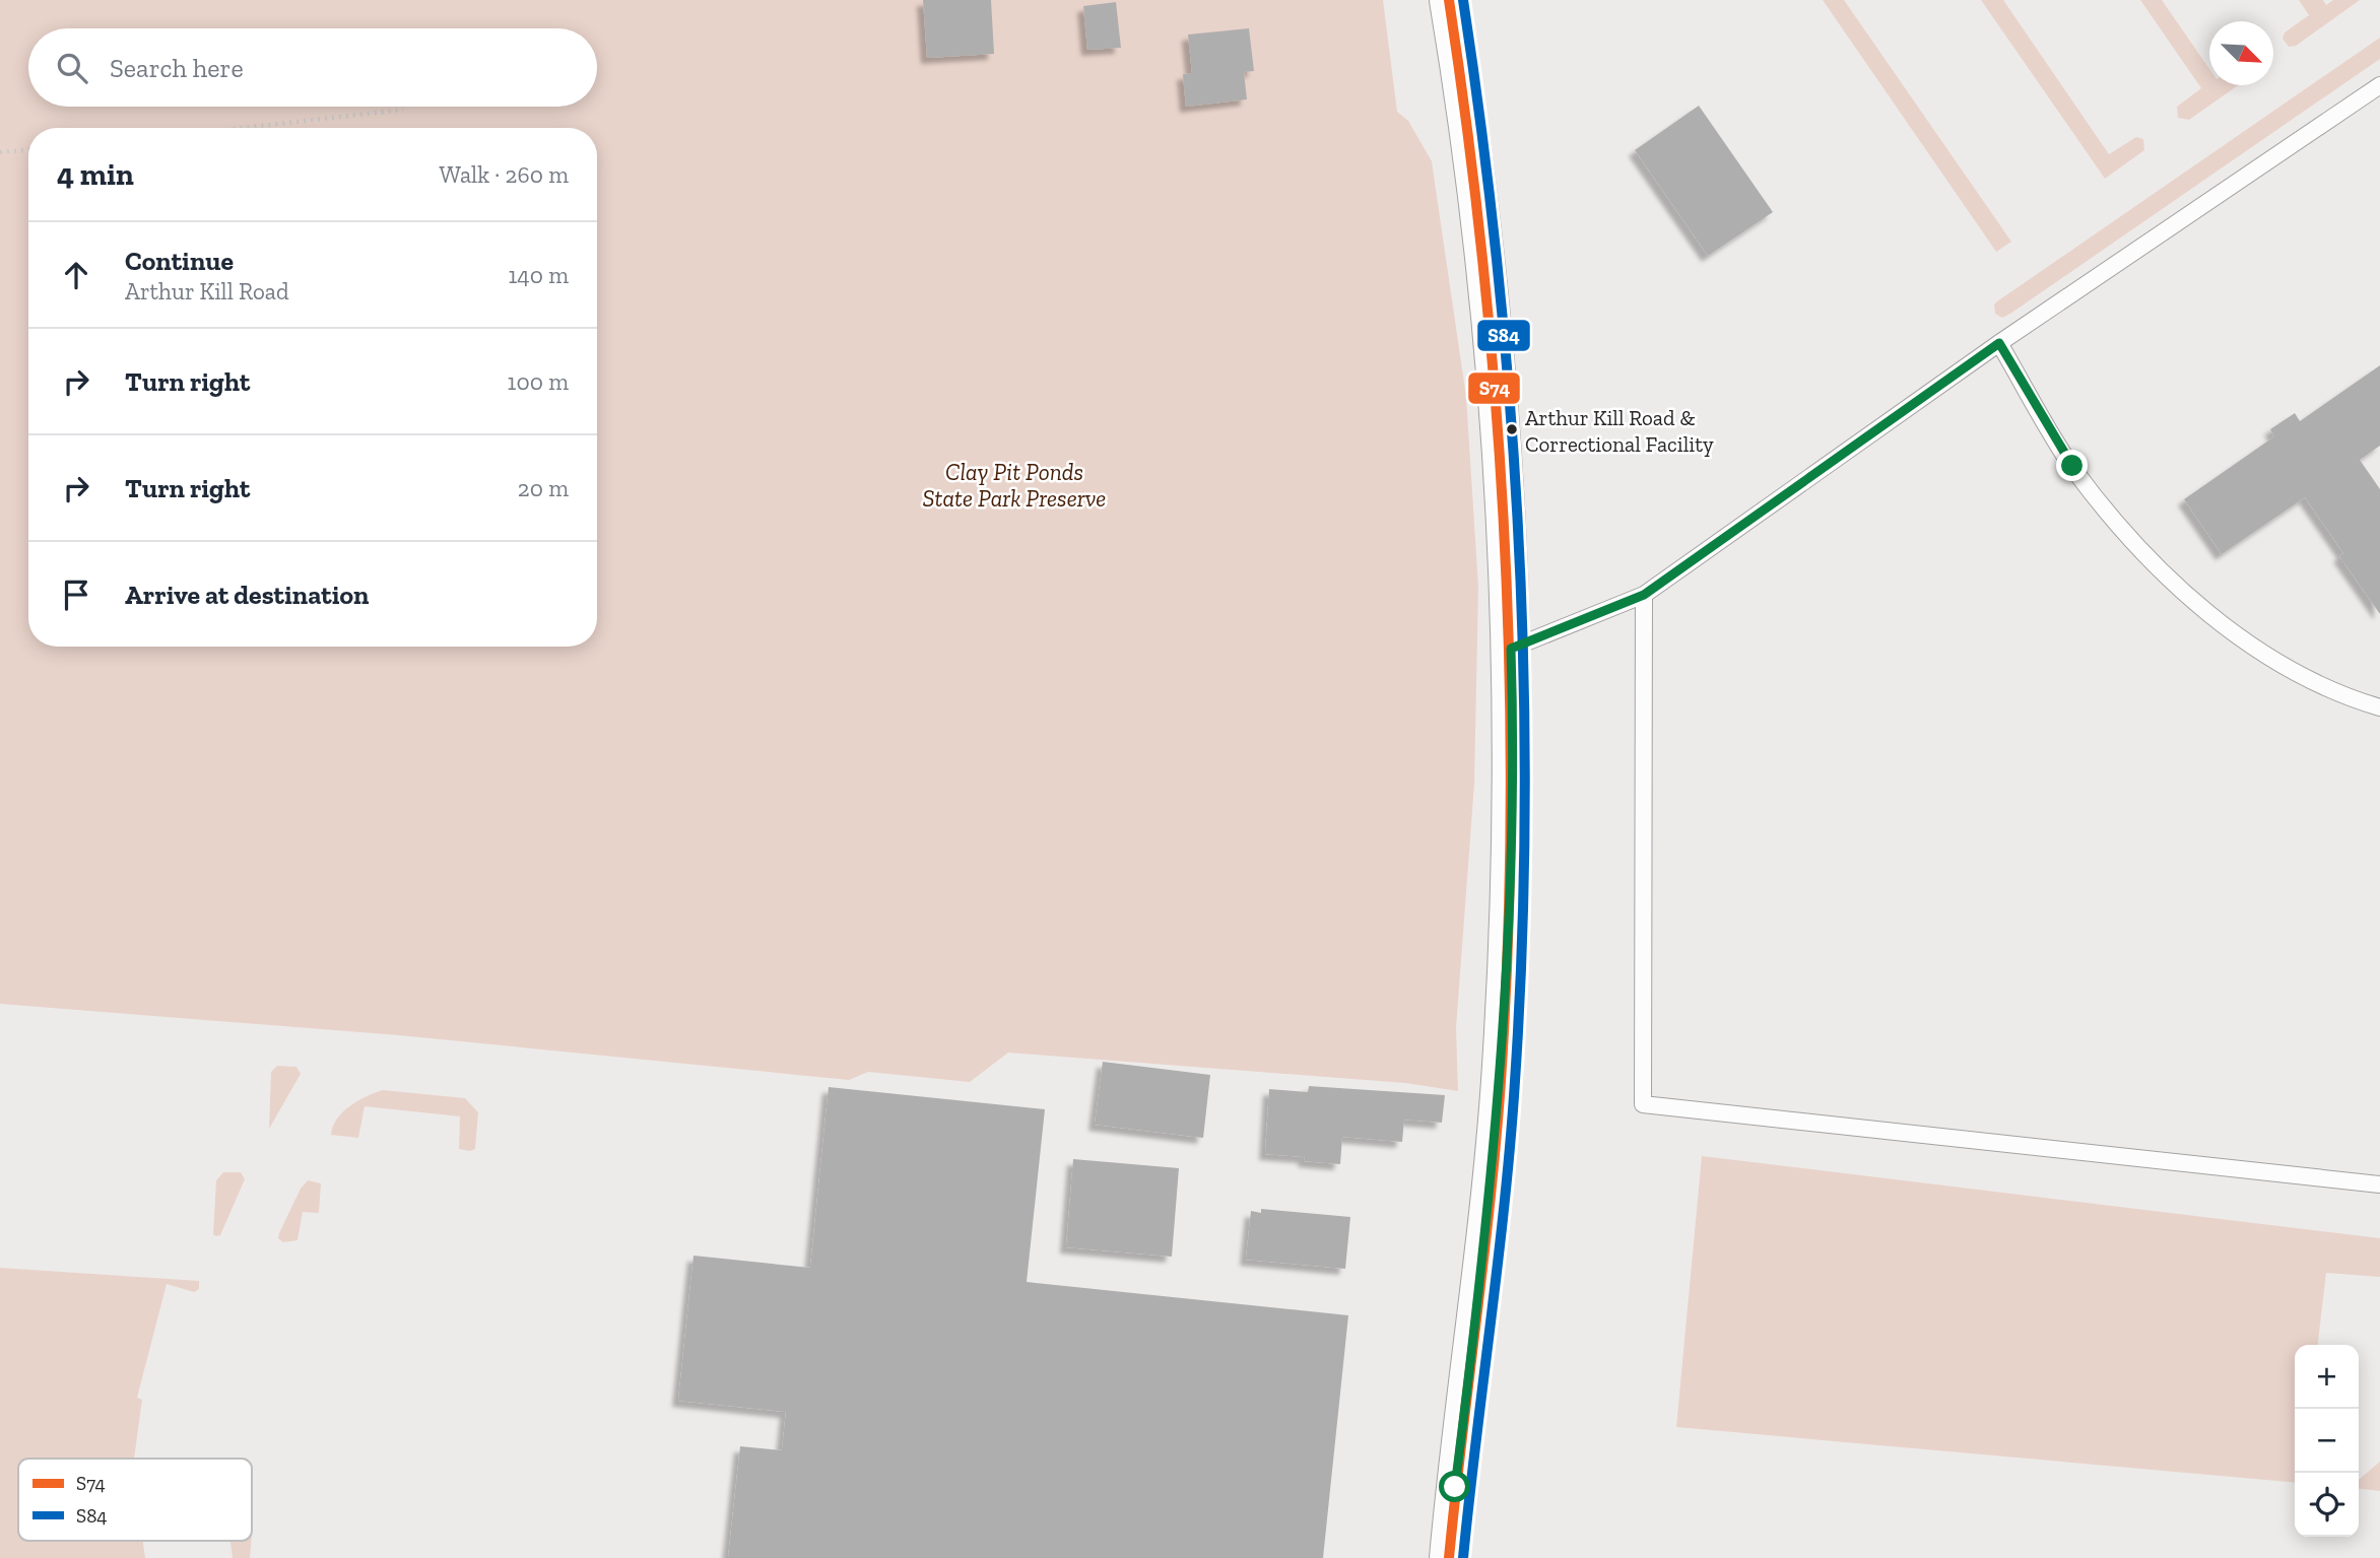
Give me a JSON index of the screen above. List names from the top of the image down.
{
  "parks": ["Clay Pit Ponds State Park Preserve"],
  "places": ["Arthur Kill Road & Correctional Facility"],
  "lines": ["transit line S74", "transit line S84"],
  "legend": ["S74", "S84"],
  "north": "bottom right",
  "page": {
    "search": "Search here",
    "heading": ["4 min", "Walk · 260 m"],
    "list": [
      ["Continue", "Arthur Kill Road", "140 m"],
      ["Turn right", "100 m"],
      ["Turn right", "20 m"],
      "Arrive at destination"
    ],
    "map_buttons": ["+", "−"]
  }
}
